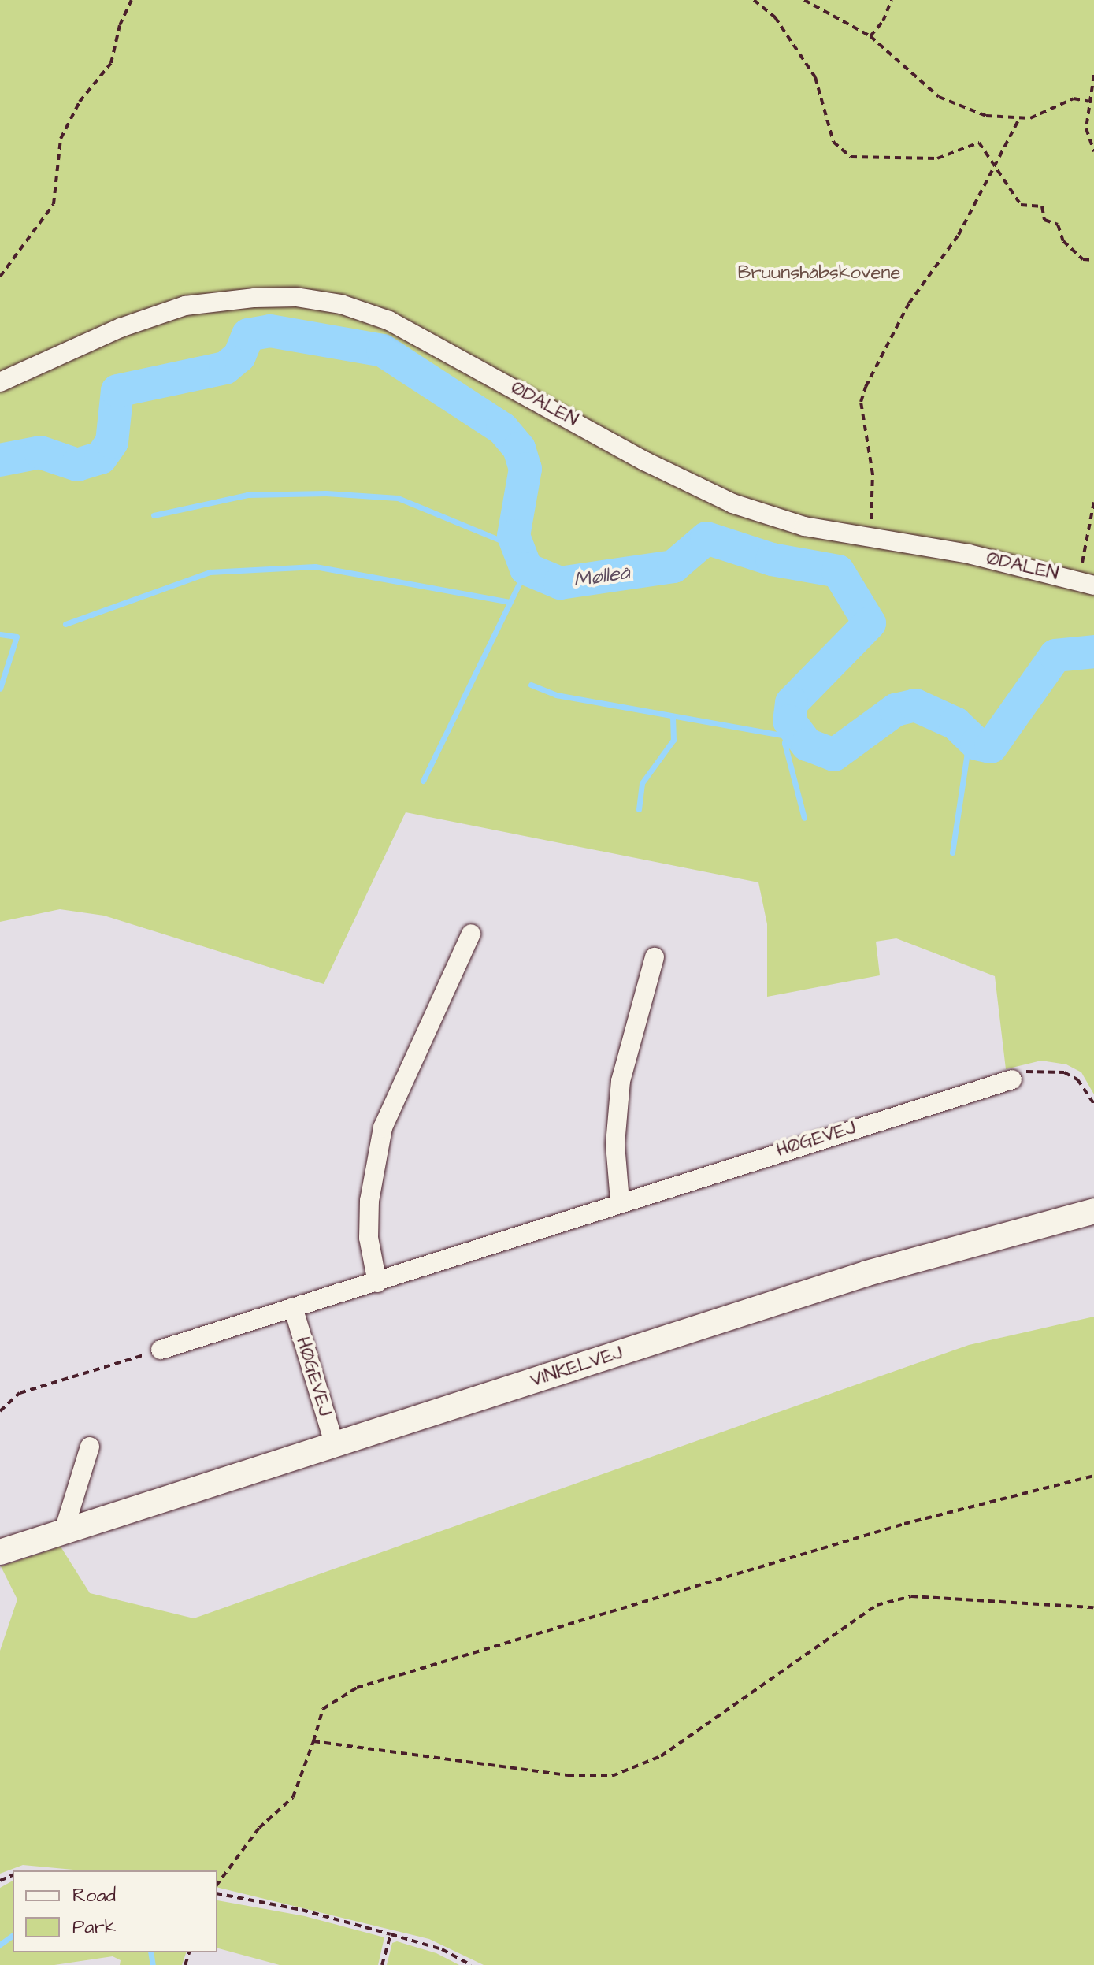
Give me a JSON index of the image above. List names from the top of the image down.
{
  "streets": {
    "street": ["ØDALEN", "HØGEVEJ", "VINKELVEJ"]
  },
  "crossings": [
    ["HØGEVEJ", "VINKELVEJ"]
  ],
  "water": ["Mølleå"],
  "parks": ["Bruunshåbskovene"],
  "legend": ["Road", "Park"]
}
